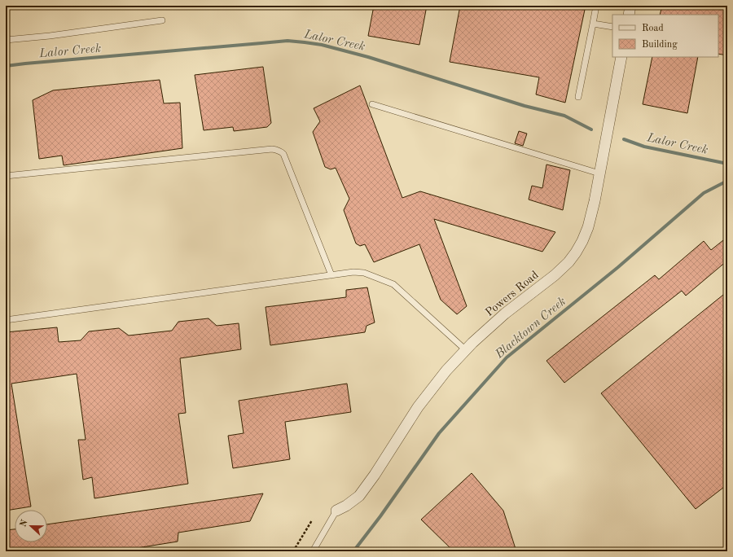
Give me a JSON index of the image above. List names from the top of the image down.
{
  "streets": {
    "street": ["Powers Road"]
  },
  "water": ["Lalor Creek", "Blacktown Creek"],
  "legend": ["Road", "Building"],
  "north": "left"
}
